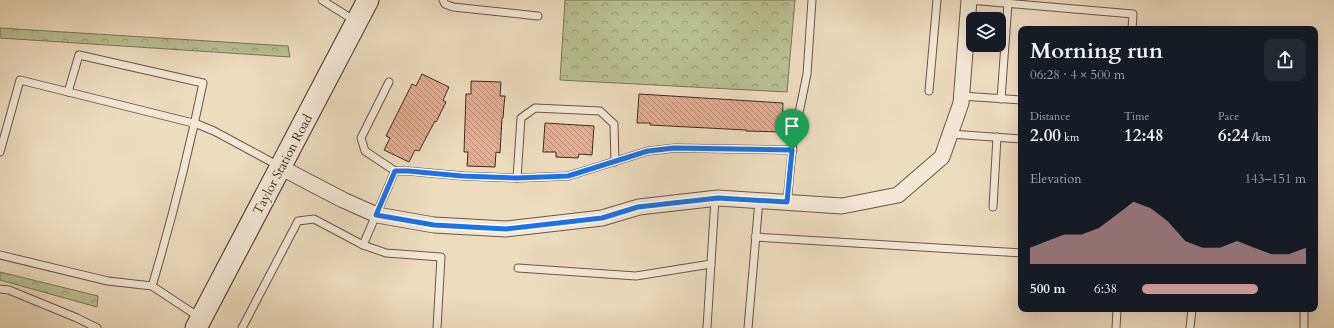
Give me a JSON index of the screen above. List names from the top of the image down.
{
  "streets": {
    "main road": ["Taylor Station Road"]
  },
  "page": {
    "heading": ["Morning run", "06:28 · 4 × 500 m"],
    "stats": [
      ["Distance", "2.00 km"],
      ["Time", "12:48"],
      ["Pace", "6:24 /km"]
    ],
    "chart": ["Elevation", "143–151 m"],
    "list": [
      {
        "name": "500 m",
        "note": "6:38"
      }
    ]
  }
}
